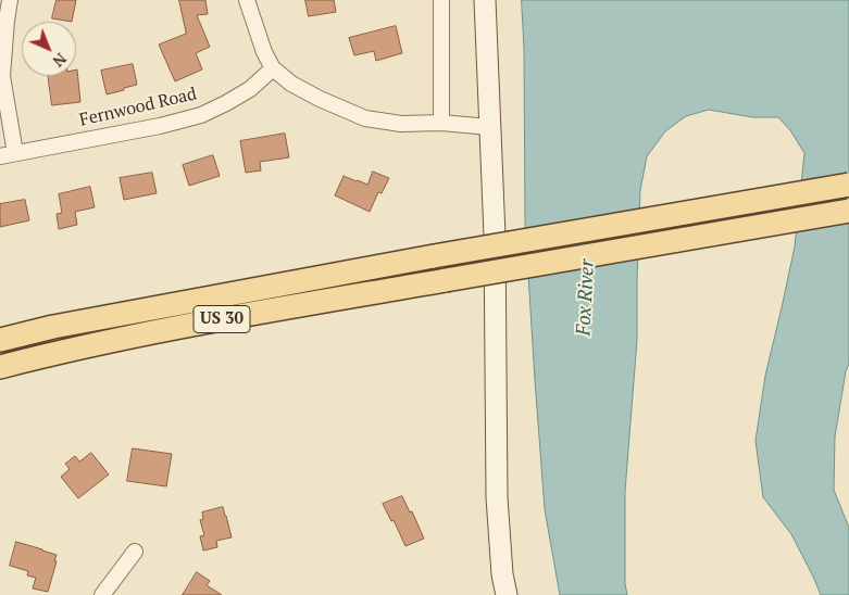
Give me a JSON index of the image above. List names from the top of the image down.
{
  "streets": {
    "main road": ["US 30"],
    "street": ["Fernwood Road"]
  },
  "water": ["Fox River"],
  "north": "bottom right"
}
